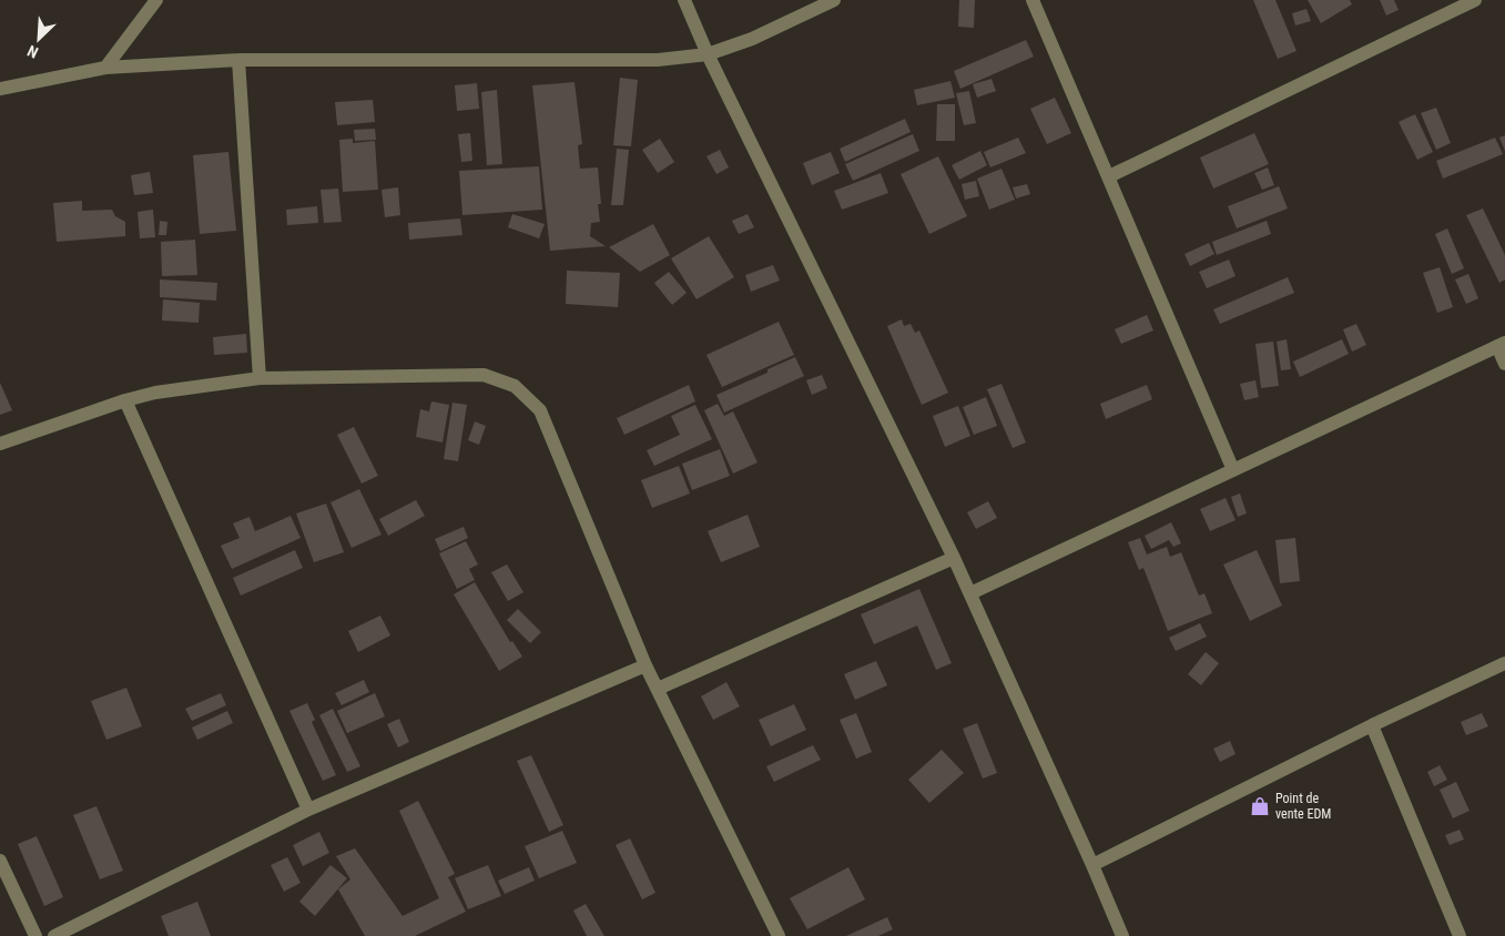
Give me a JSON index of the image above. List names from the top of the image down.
{
  "places": {
    "shop": ["Point de vente EDM"]
  },
  "north": "bottom left"
}
